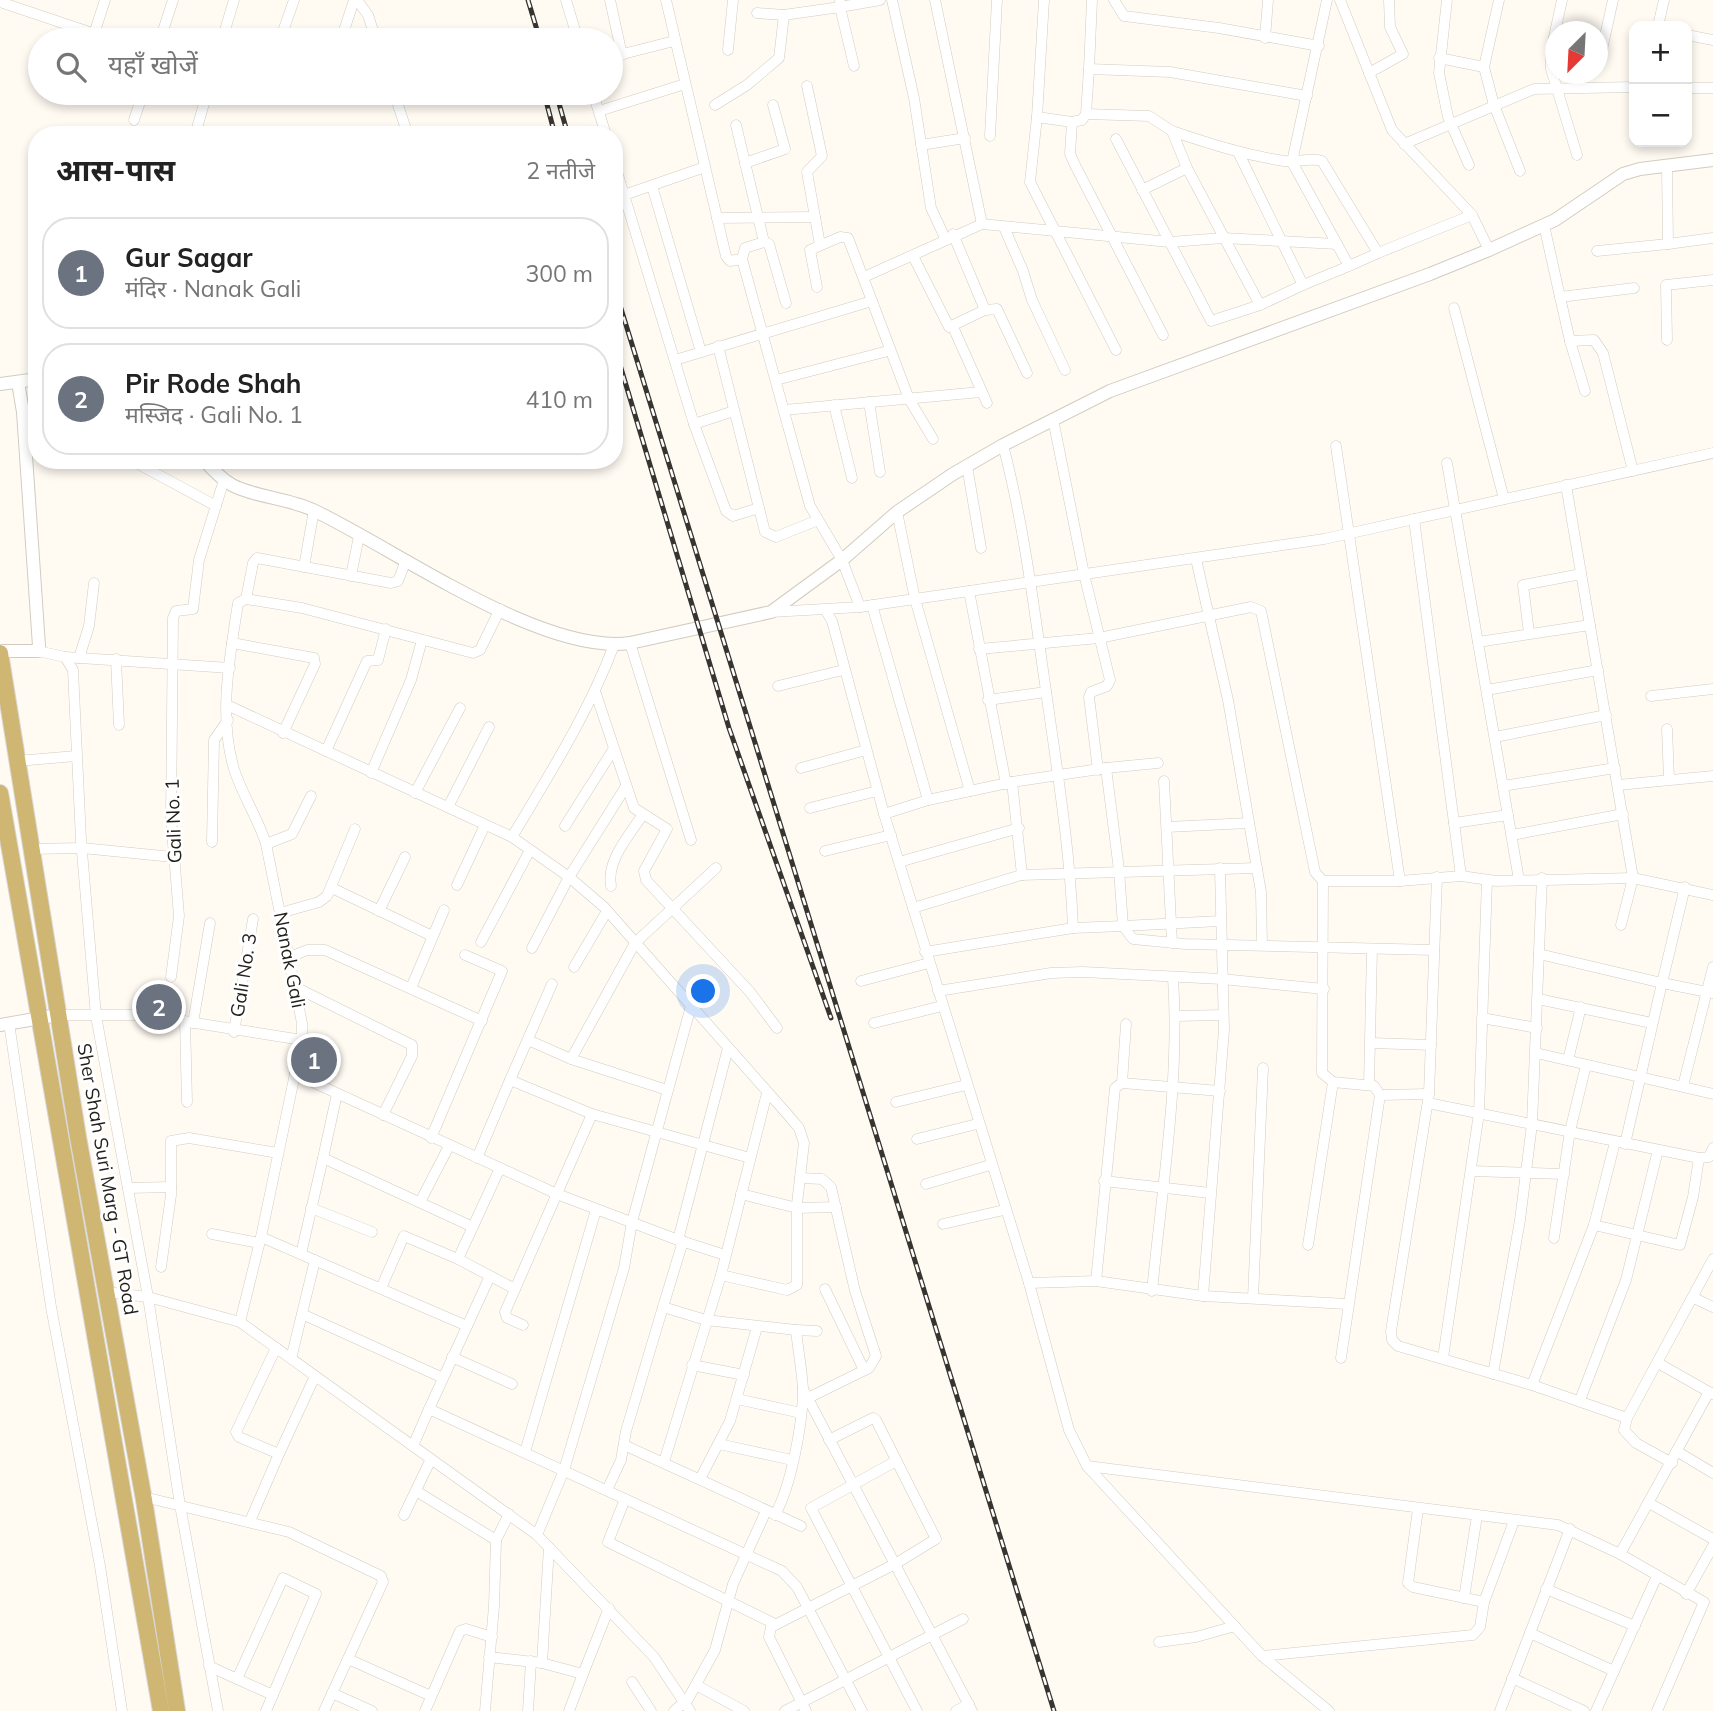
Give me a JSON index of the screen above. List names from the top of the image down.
{
  "streets": {
    "main road": ["Sher Shah Suri Marg - GT Road"],
    "street": ["Gali No. 1", "Nanak Gali", "Gali No. 3"]
  },
  "north": "bottom left",
  "page": {
    "map_buttons": ["+", "−"],
    "search": "यहाँ खोजें",
    "heading": ["आस-पास", "2 नतीजे"],
    "list": [
      {
        "mark": "1",
        "name": "Gur Sagar",
        "note": "मंदिर · Nanak Gali",
        "value": "300 m"
      },
      {
        "mark": "2",
        "name": "Pir Rode Shah",
        "note": "मस्जिद · Gali No. 1",
        "value": "410 m"
      }
    ],
    "pins": ["2", "1"]
  }
}
